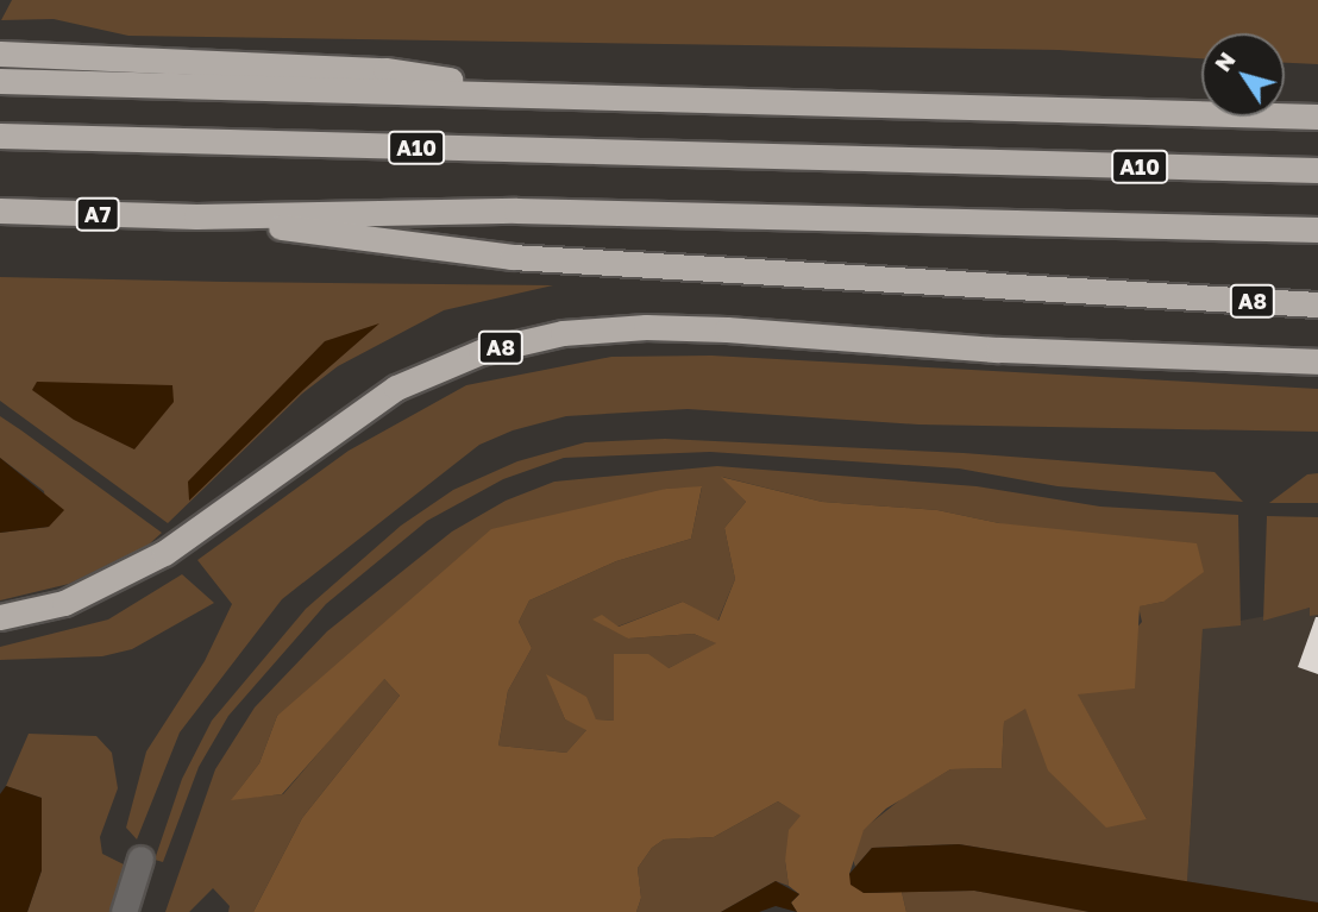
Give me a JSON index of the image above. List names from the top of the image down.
{
  "streets": {
    "highway": ["A10", "A7", "A8"]
  },
  "crossings": [
    ["A7", "A8"]
  ],
  "north": "top left"
}
